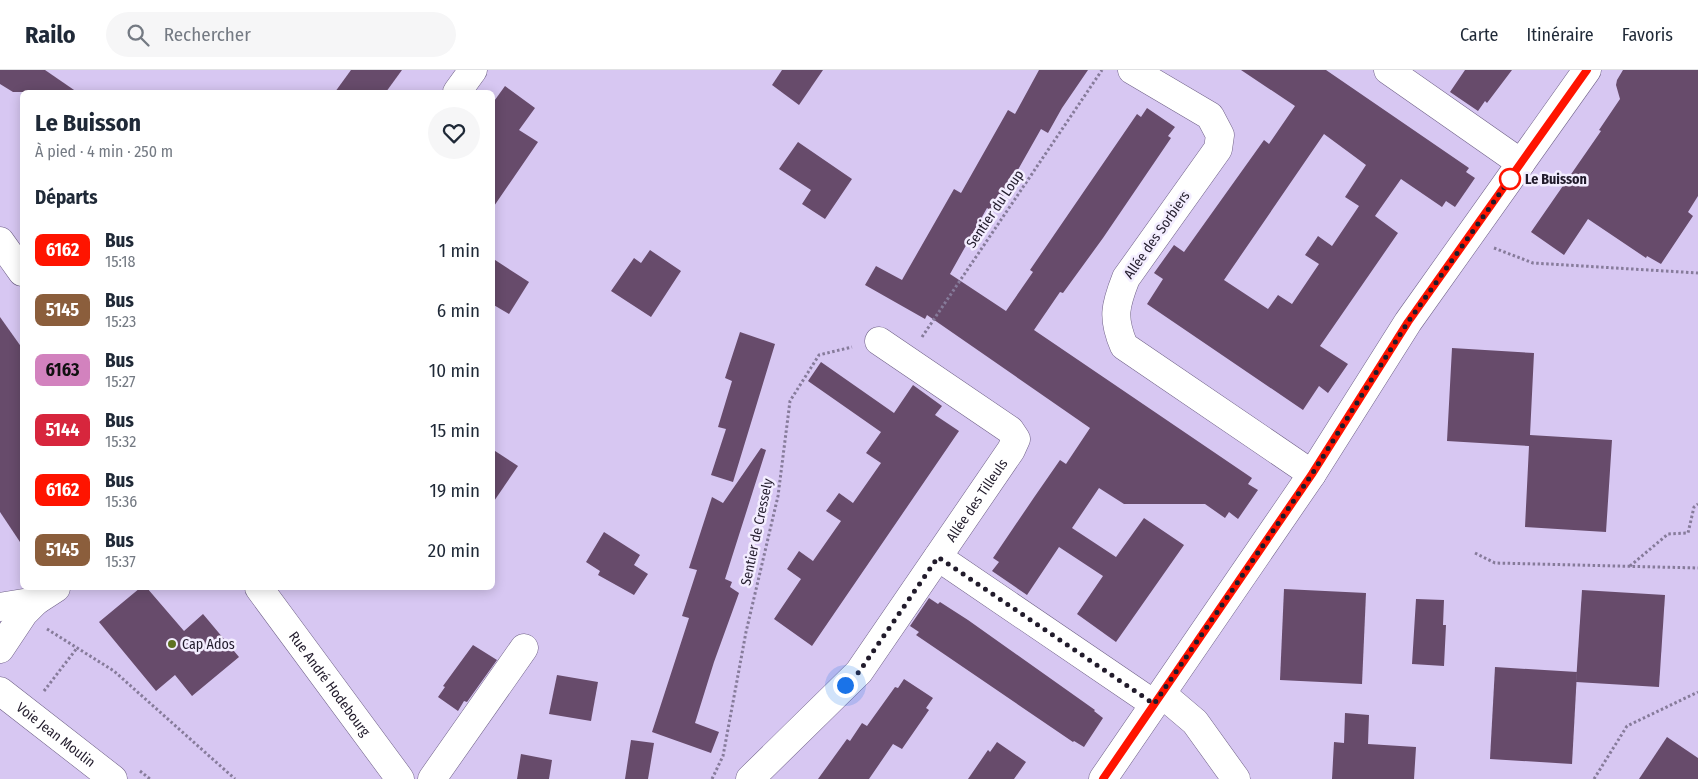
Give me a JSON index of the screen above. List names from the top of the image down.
{
  "streets": {
    "street": [
      "Allée des Sorbiers",
      "Allée des Tilleuls",
      "Rue André Hodebourg",
      "Voie Jean Moulin"
    ],
    "path": ["Sentier du Loup", "Sentier de Cressely"]
  },
  "crossings": [
    ["Sentier du Loup", "Allée des Tilleuls"],
    ["Allée des Tilleuls", "Sentier de Cressely"]
  ],
  "places": ["Le Buisson", "Cap Ados"],
  "lines": ["bus line 6162"],
  "page": {
    "header": "Railo",
    "search": "Rechercher",
    "nav": ["Carte", "Itinéraire", "Favoris"],
    "heading": [
      ["Le Buisson", "À pied · 4 min · 250 m"],
      "Départs"
    ],
    "list": [
      {
        "mark": "6162",
        "name": "Bus",
        "note": "15:18",
        "value": "1 min"
      },
      {
        "mark": "5145",
        "name": "Bus",
        "note": "15:23",
        "value": "6 min"
      },
      {
        "mark": "6163",
        "name": "Bus",
        "note": "15:27",
        "value": "10 min"
      },
      {
        "mark": "5144",
        "name": "Bus",
        "note": "15:32",
        "value": "15 min"
      },
      {
        "mark": "6162",
        "name": "Bus",
        "note": "15:36",
        "value": "19 min"
      },
      {
        "mark": "5145",
        "name": "Bus",
        "note": "15:37",
        "value": "20 min"
      }
    ]
  }
}
